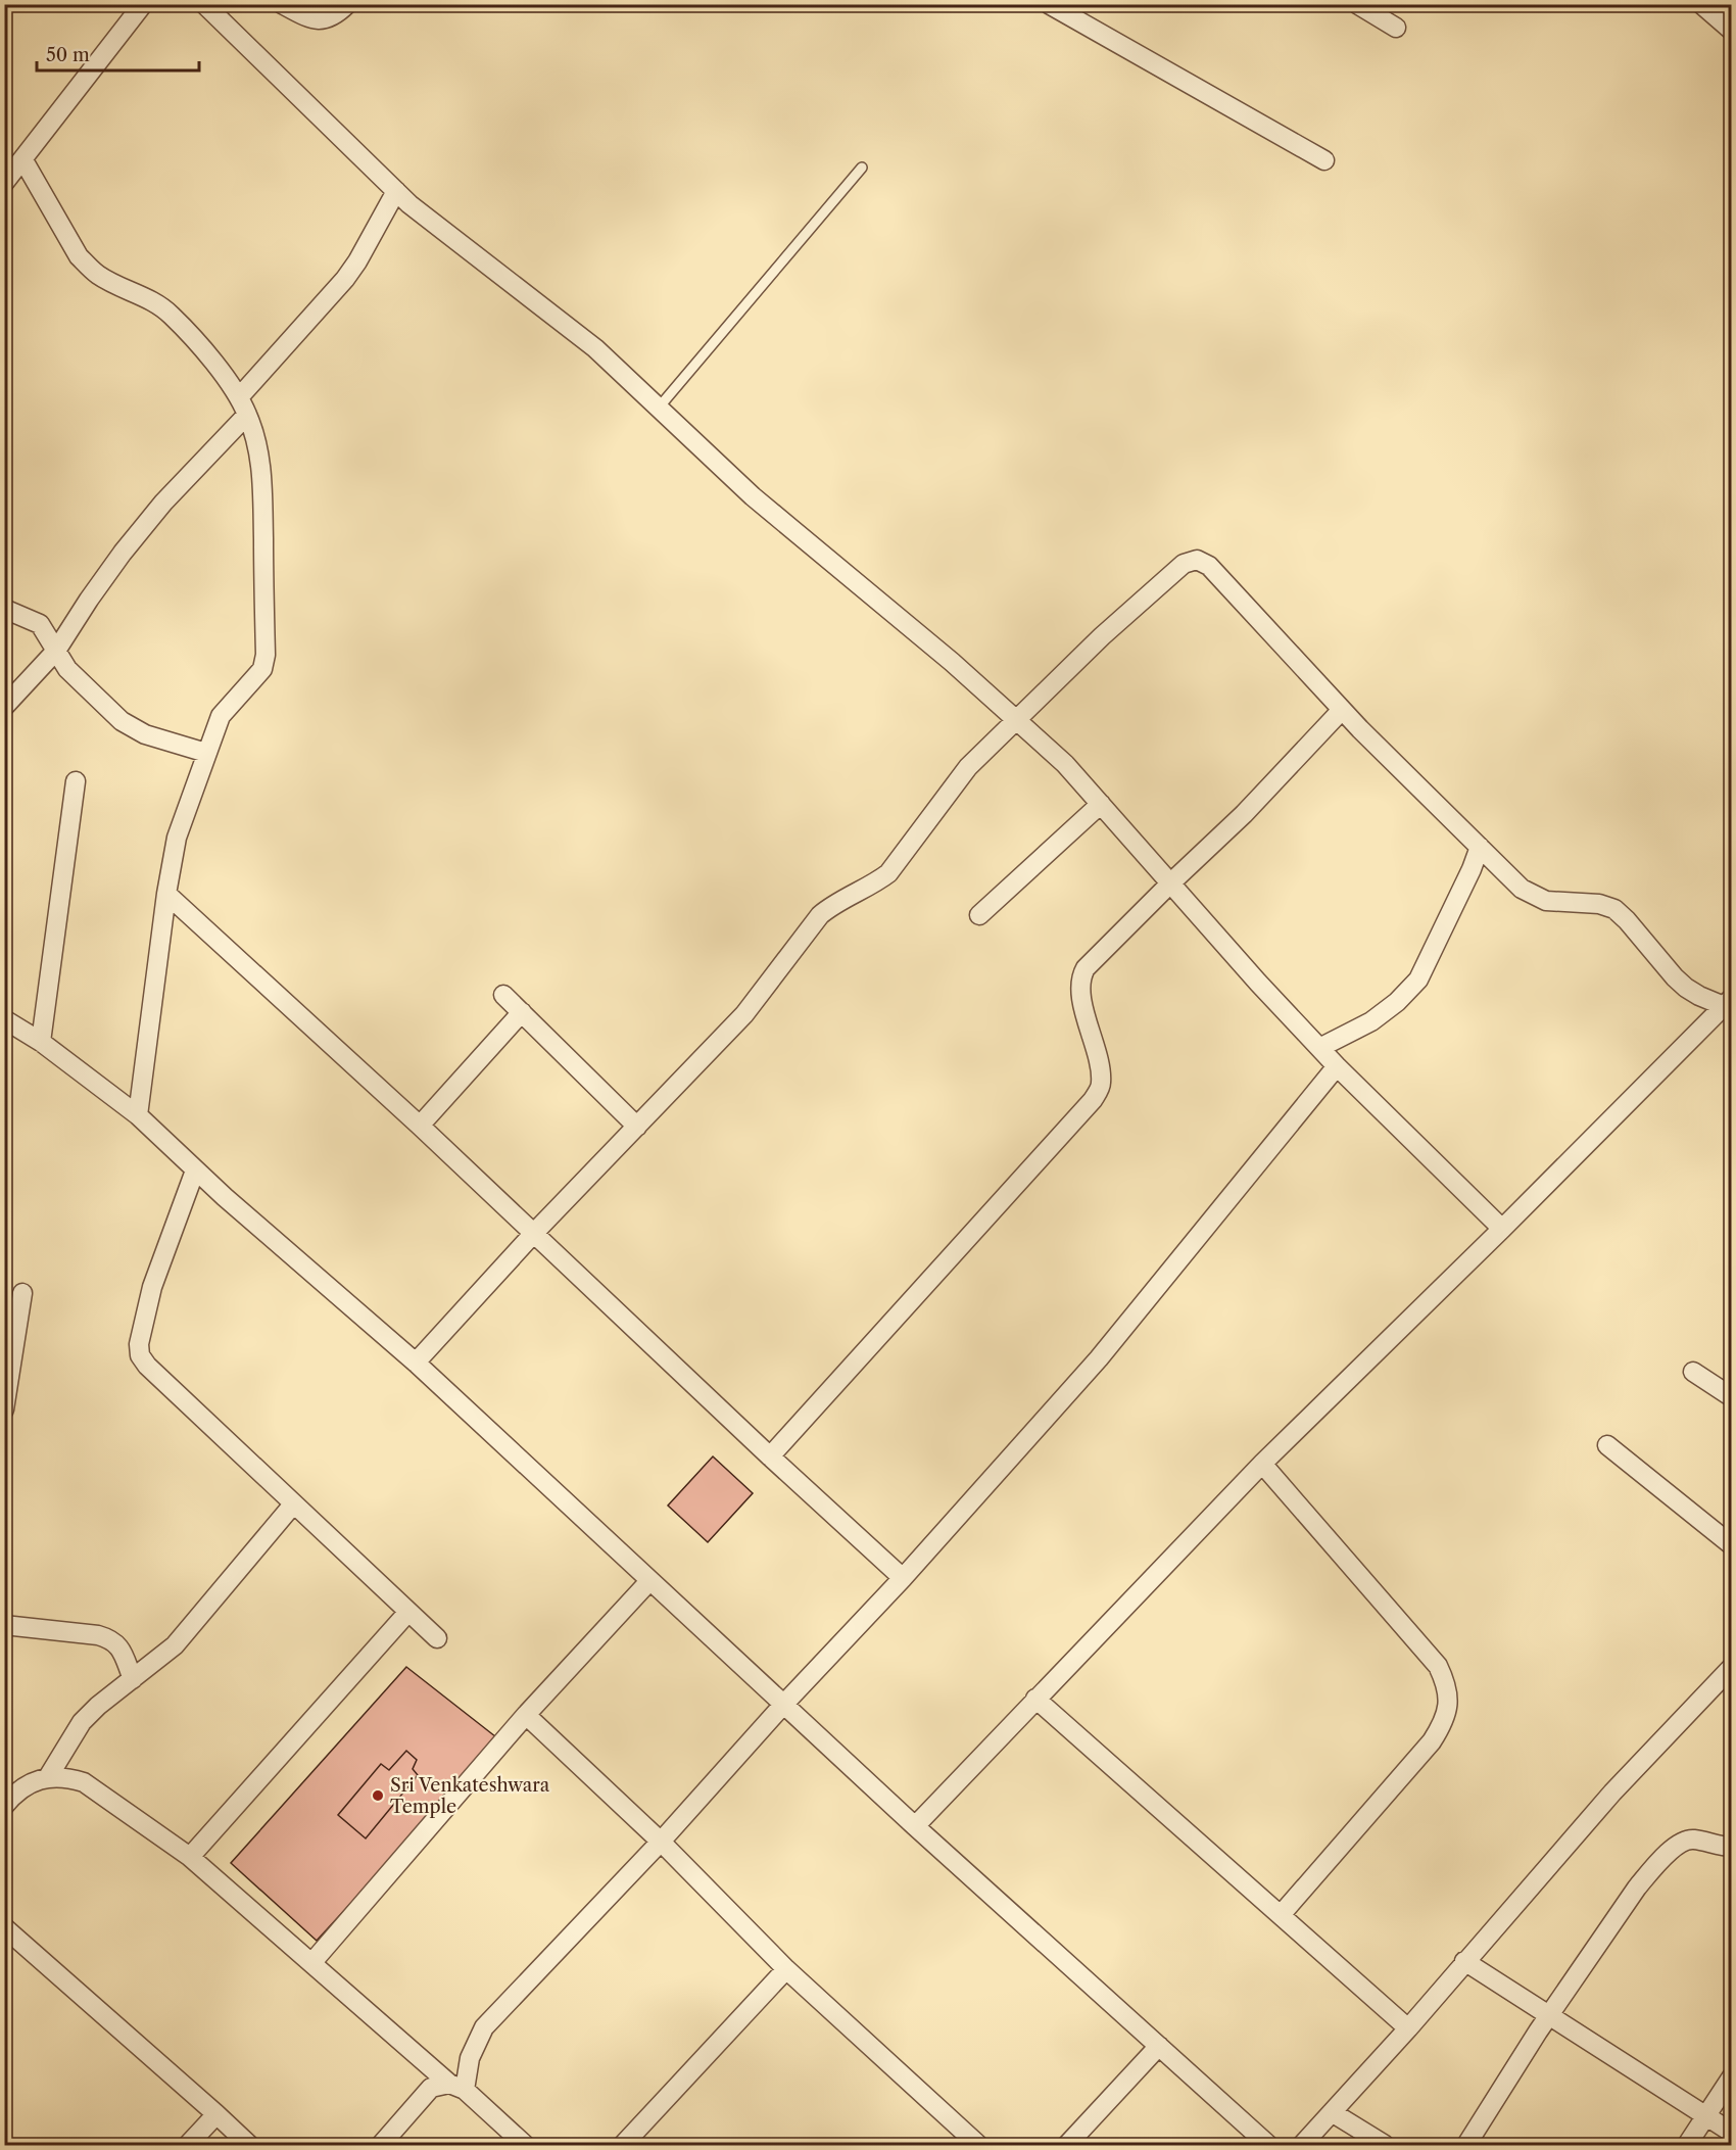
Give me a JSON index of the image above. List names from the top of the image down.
{
  "places": ["Sri Venkateshwara Temple"],
  "scale_bar": "50 m"
}
